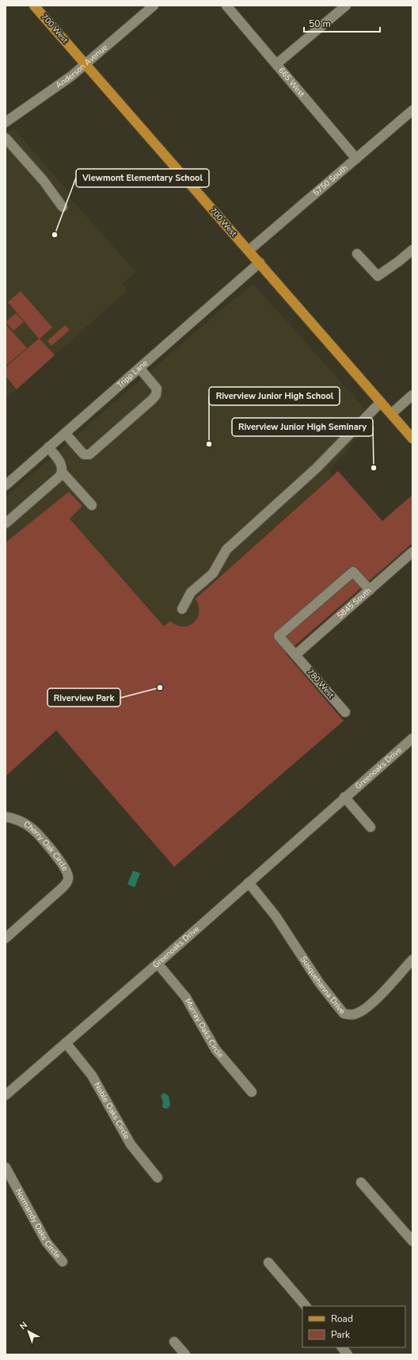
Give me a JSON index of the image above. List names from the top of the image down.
{
  "streets": {
    "main road": ["700 West"],
    "street": [
      "Anderson Avenue",
      "665 West",
      "5750 South",
      "Tripp Lane",
      "5845 South",
      "780 West",
      "Greenoaks Drive",
      "Cherry Oak Circle",
      "Susquehanna Drive",
      "Murray Oaks Circle",
      "Noble Oaks Circle",
      "Normandy Oaks Circle"
    ]
  },
  "crossings": [
    ["700 West", "Anderson Avenue"],
    ["700 West", "5750 South"],
    ["700 West", "Tripp Lane"],
    ["665 West", "5750 South"],
    ["5845 South", "780 West"],
    ["Greenoaks Drive", "Susquehanna Drive"],
    ["Greenoaks Drive", "Murray Oaks Circle"],
    ["Greenoaks Drive", "Noble Oaks Circle"]
  ],
  "places": [
    "Viewmont Elementary School",
    "Riverview Junior High School",
    "Riverview Junior High Seminary",
    "Riverview Park"
  ],
  "legend": ["Road", "Park"],
  "scale_bar": "50 m",
  "north": "top left"
}
